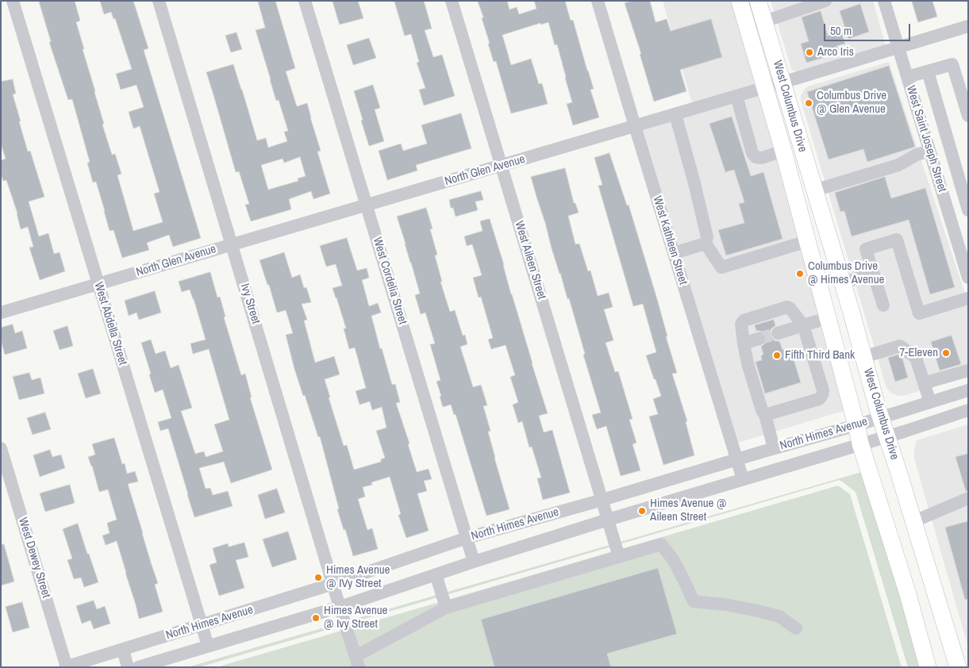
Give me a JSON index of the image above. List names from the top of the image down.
{
  "streets": {
    "main road": ["West Columbus Drive"],
    "street": [
      "West Saint Joseph Street",
      "North Glen Avenue",
      "West Kathleen Street",
      "West Aileen Street",
      "West Cordelia Street",
      "Ivy Street",
      "West Abdella Street",
      "North Himes Avenue",
      "West Dewey Street"
    ]
  },
  "crossings": [
    ["West Columbus Drive", "North Glen Avenue"],
    ["West Columbus Drive", "North Himes Avenue"],
    ["West Saint Joseph Street", "North Glen Avenue"],
    ["North Glen Avenue", "West Kathleen Street"],
    ["North Glen Avenue", "West Aileen Street"],
    ["North Glen Avenue", "West Cordelia Street"],
    ["North Glen Avenue", "Ivy Street"],
    ["North Glen Avenue", "West Abdella Street"],
    ["West Kathleen Street", "North Himes Avenue"],
    ["West Aileen Street", "North Himes Avenue"],
    ["West Cordelia Street", "North Himes Avenue"],
    ["Ivy Street", "North Himes Avenue"],
    ["West Abdella Street", "North Himes Avenue"],
    ["North Himes Avenue", "West Dewey Street"]
  ],
  "places": [
    "Arco Iris",
    "Columbus Drive @ Glen Avenue",
    "Columbus Drive @ Himes Avenue",
    "7-Eleven",
    "Fifth Third Bank",
    "Himes Avenue @ Aileen Street",
    "Himes Avenue @ IVy Street",
    "Himes Avenue @ Ivy Street"
  ],
  "scale_bar": "50 m"
}
